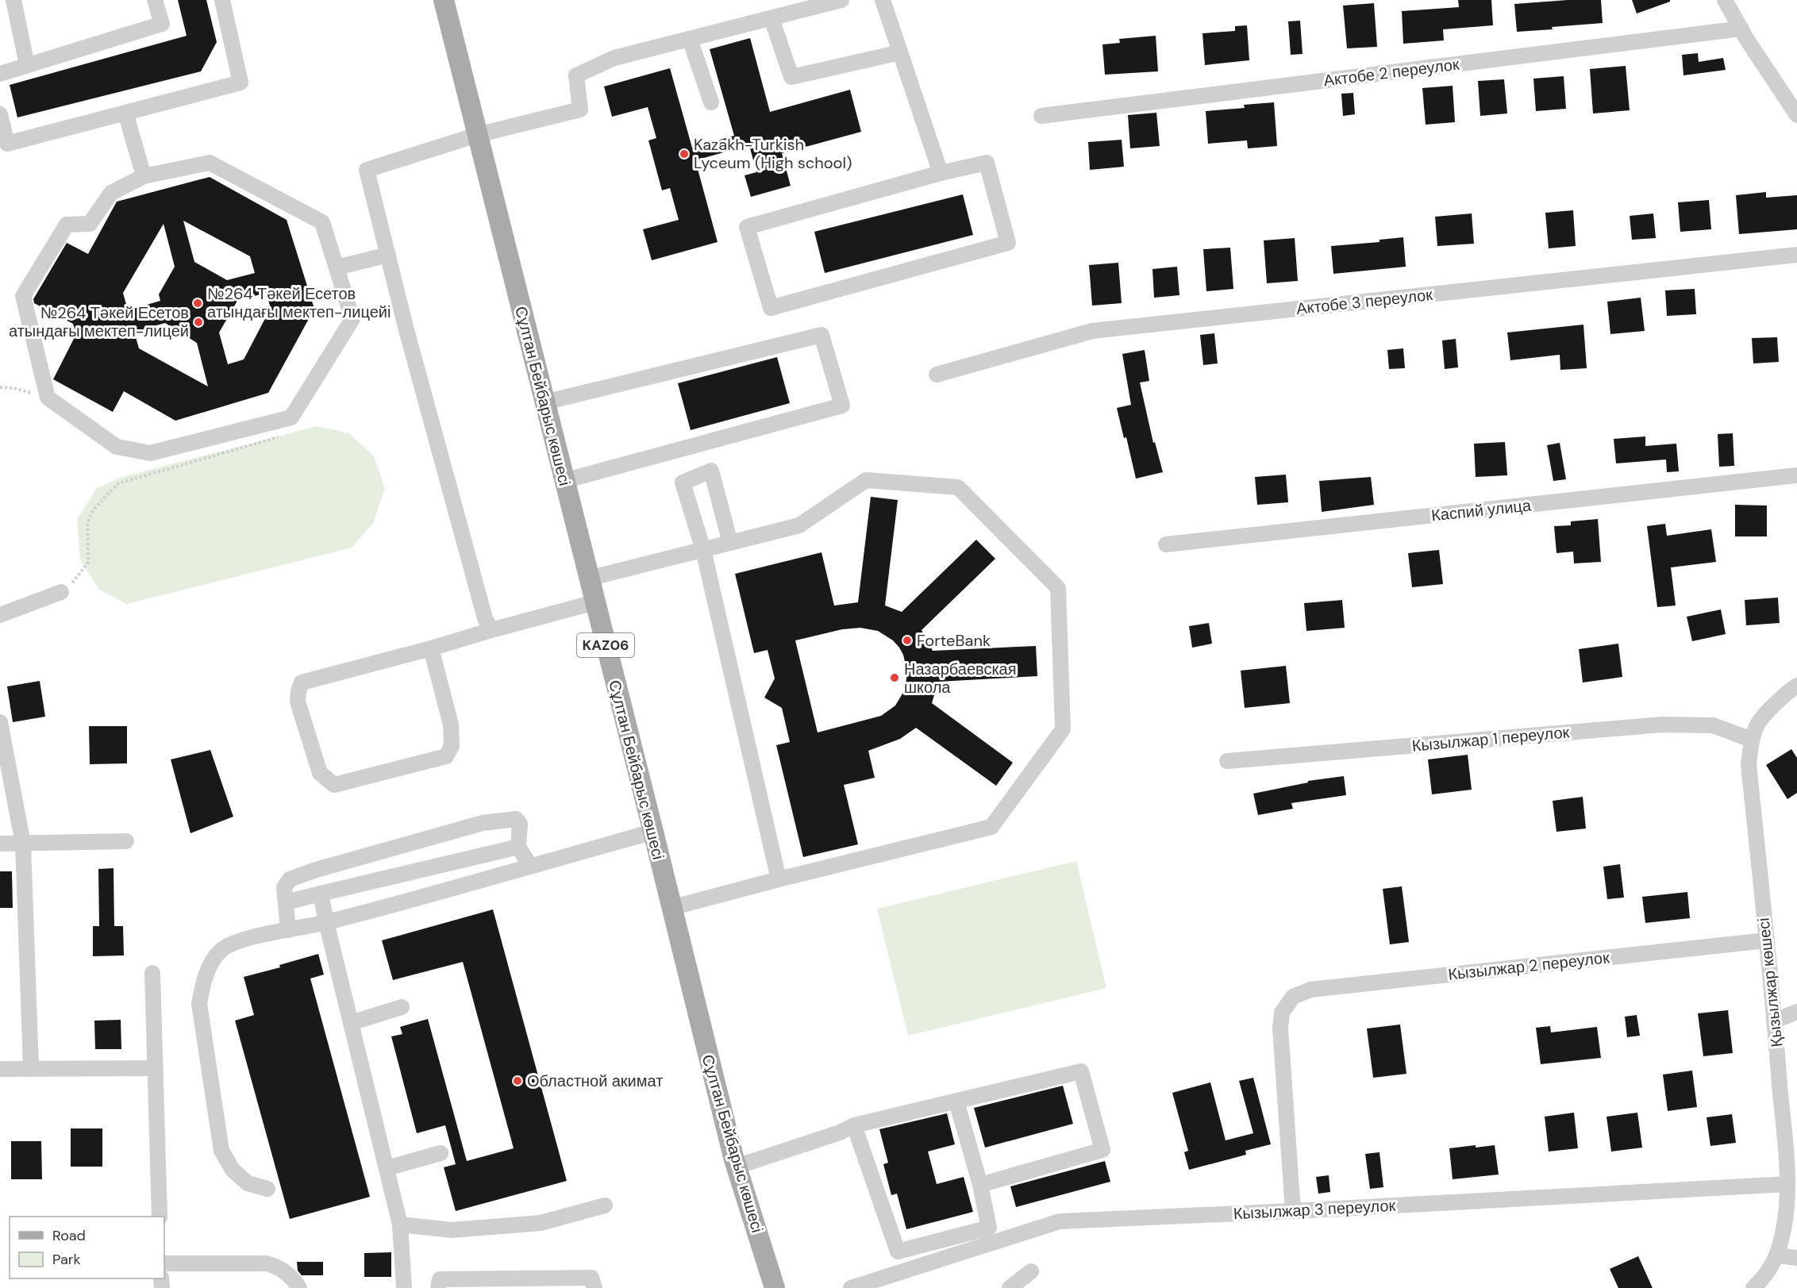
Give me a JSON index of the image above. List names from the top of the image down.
{
  "streets": {
    "main road": ["Сұлтан Бейбарыс көшесі", "KAZ06"],
    "street": [
      "Актобе 2 переулок",
      "Актобе 3 переулок",
      "Каспий улица",
      "Кызылжар 1 переулок",
      "Кызылжар 2 переулок",
      "Қызылжар көшесі",
      "Кызылжар 3 переулок"
    ]
  },
  "crossings": [
    ["Кызылжар 1 переулок", "Қызылжар көшесі"],
    ["Кызылжар 2 переулок", "Қызылжар көшесі"],
    ["Кызылжар 2 переулок", "Кызылжар 3 переулок"],
    ["Қызылжар көшесі", "Кызылжар 3 переулок"]
  ],
  "places": [
    "Kazakh-Turkish Lyceum (High school)",
    "№264 Тәкей Есетов атындағы мектеп-лицейі",
    "№264 Тәкей Есетов атындағы мектеп-лицей",
    "ForteBank",
    "Назарбаевская школа",
    "Областной акимат"
  ],
  "legend": ["Road", "Park"]
}
